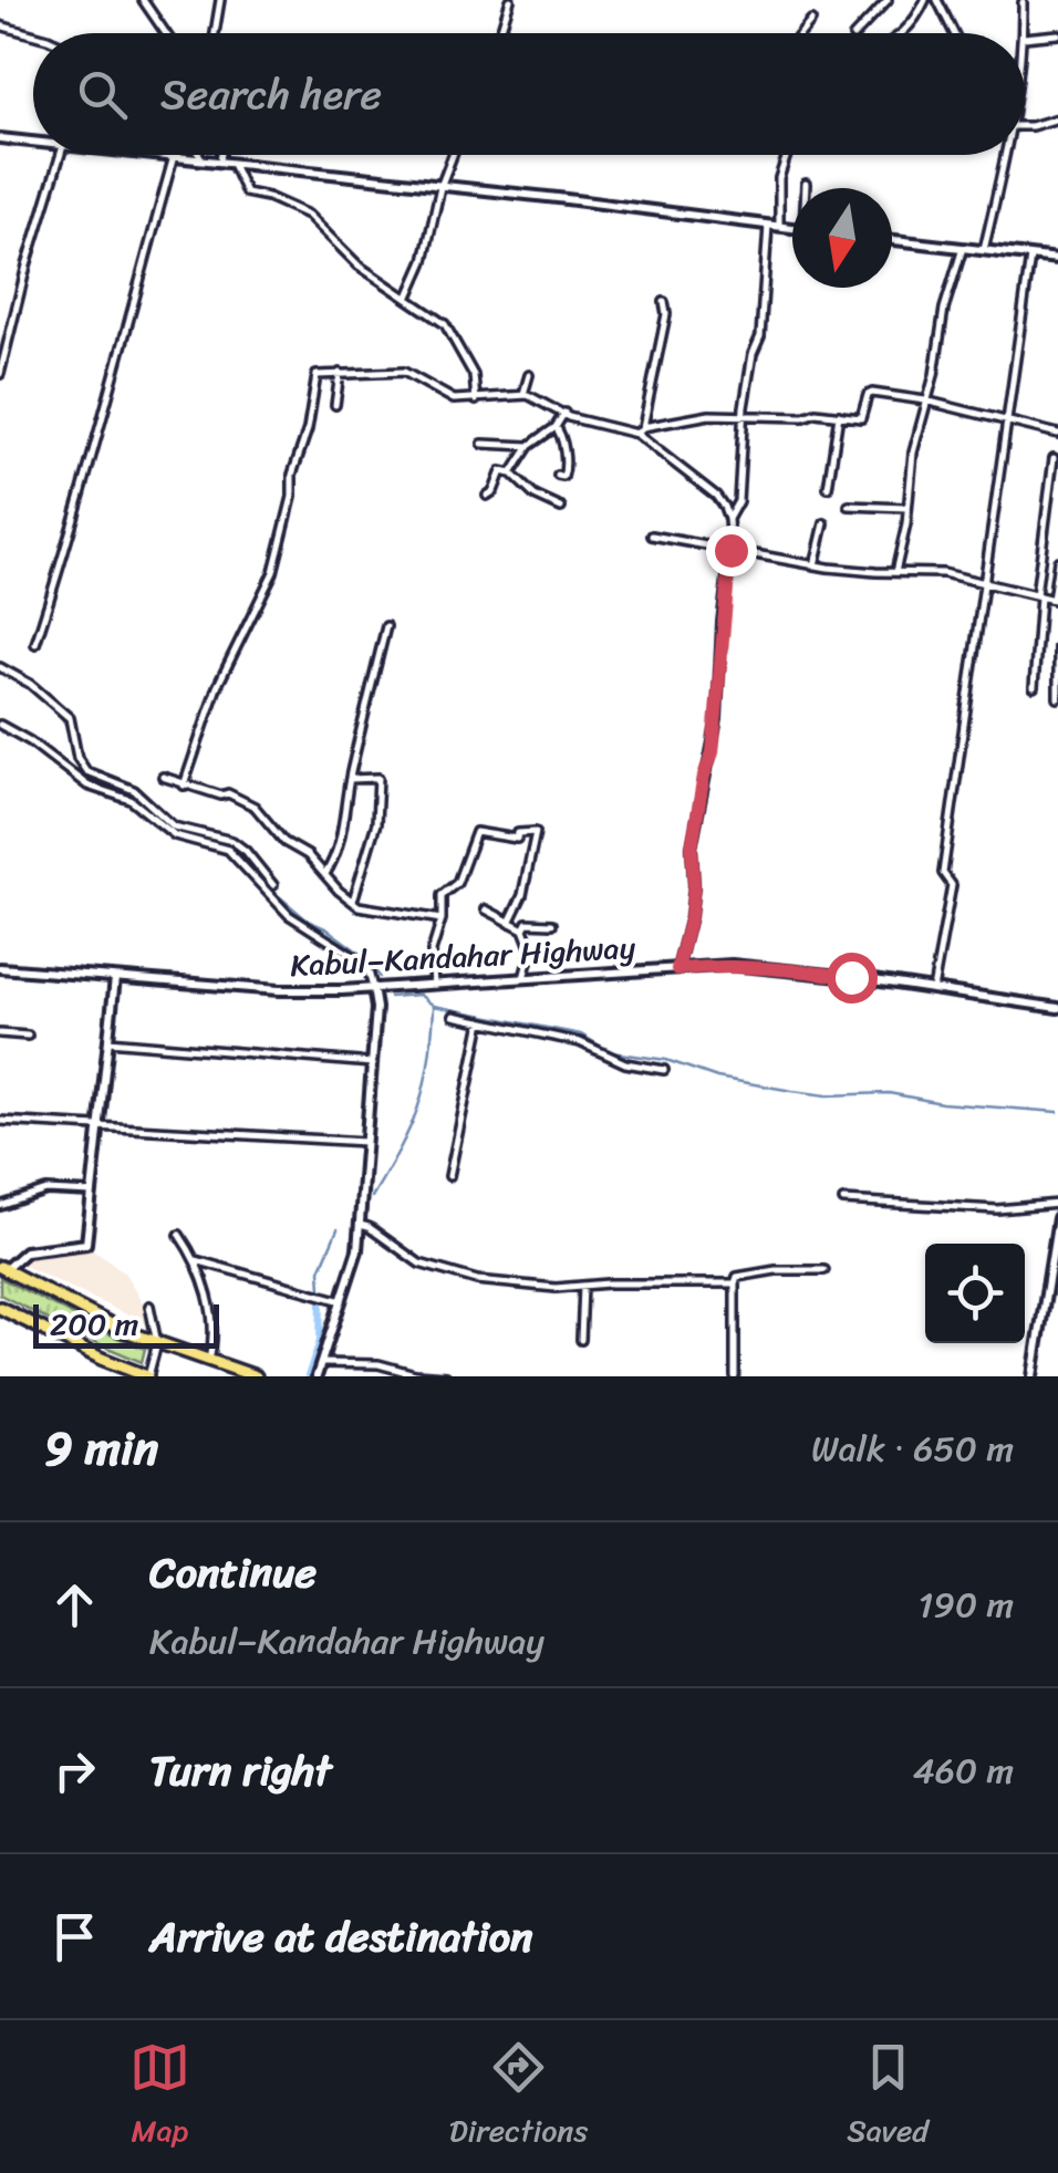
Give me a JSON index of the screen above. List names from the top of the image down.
{
  "streets": {
    "main road": ["Kabul–Kandahar Highway"]
  },
  "scale_bar": "200 m",
  "north": "bottom",
  "page": {
    "search": "Search here",
    "scale": "200 m",
    "heading": ["9 min", "Walk · 650 m"],
    "list": [
      ["Continue", "Kabul–Kandahar Highway", "190 m"],
      ["Turn right", "460 m"],
      "Arrive at destination"
    ],
    "nav": ["Map", "Directions", "Saved"]
  }
}
